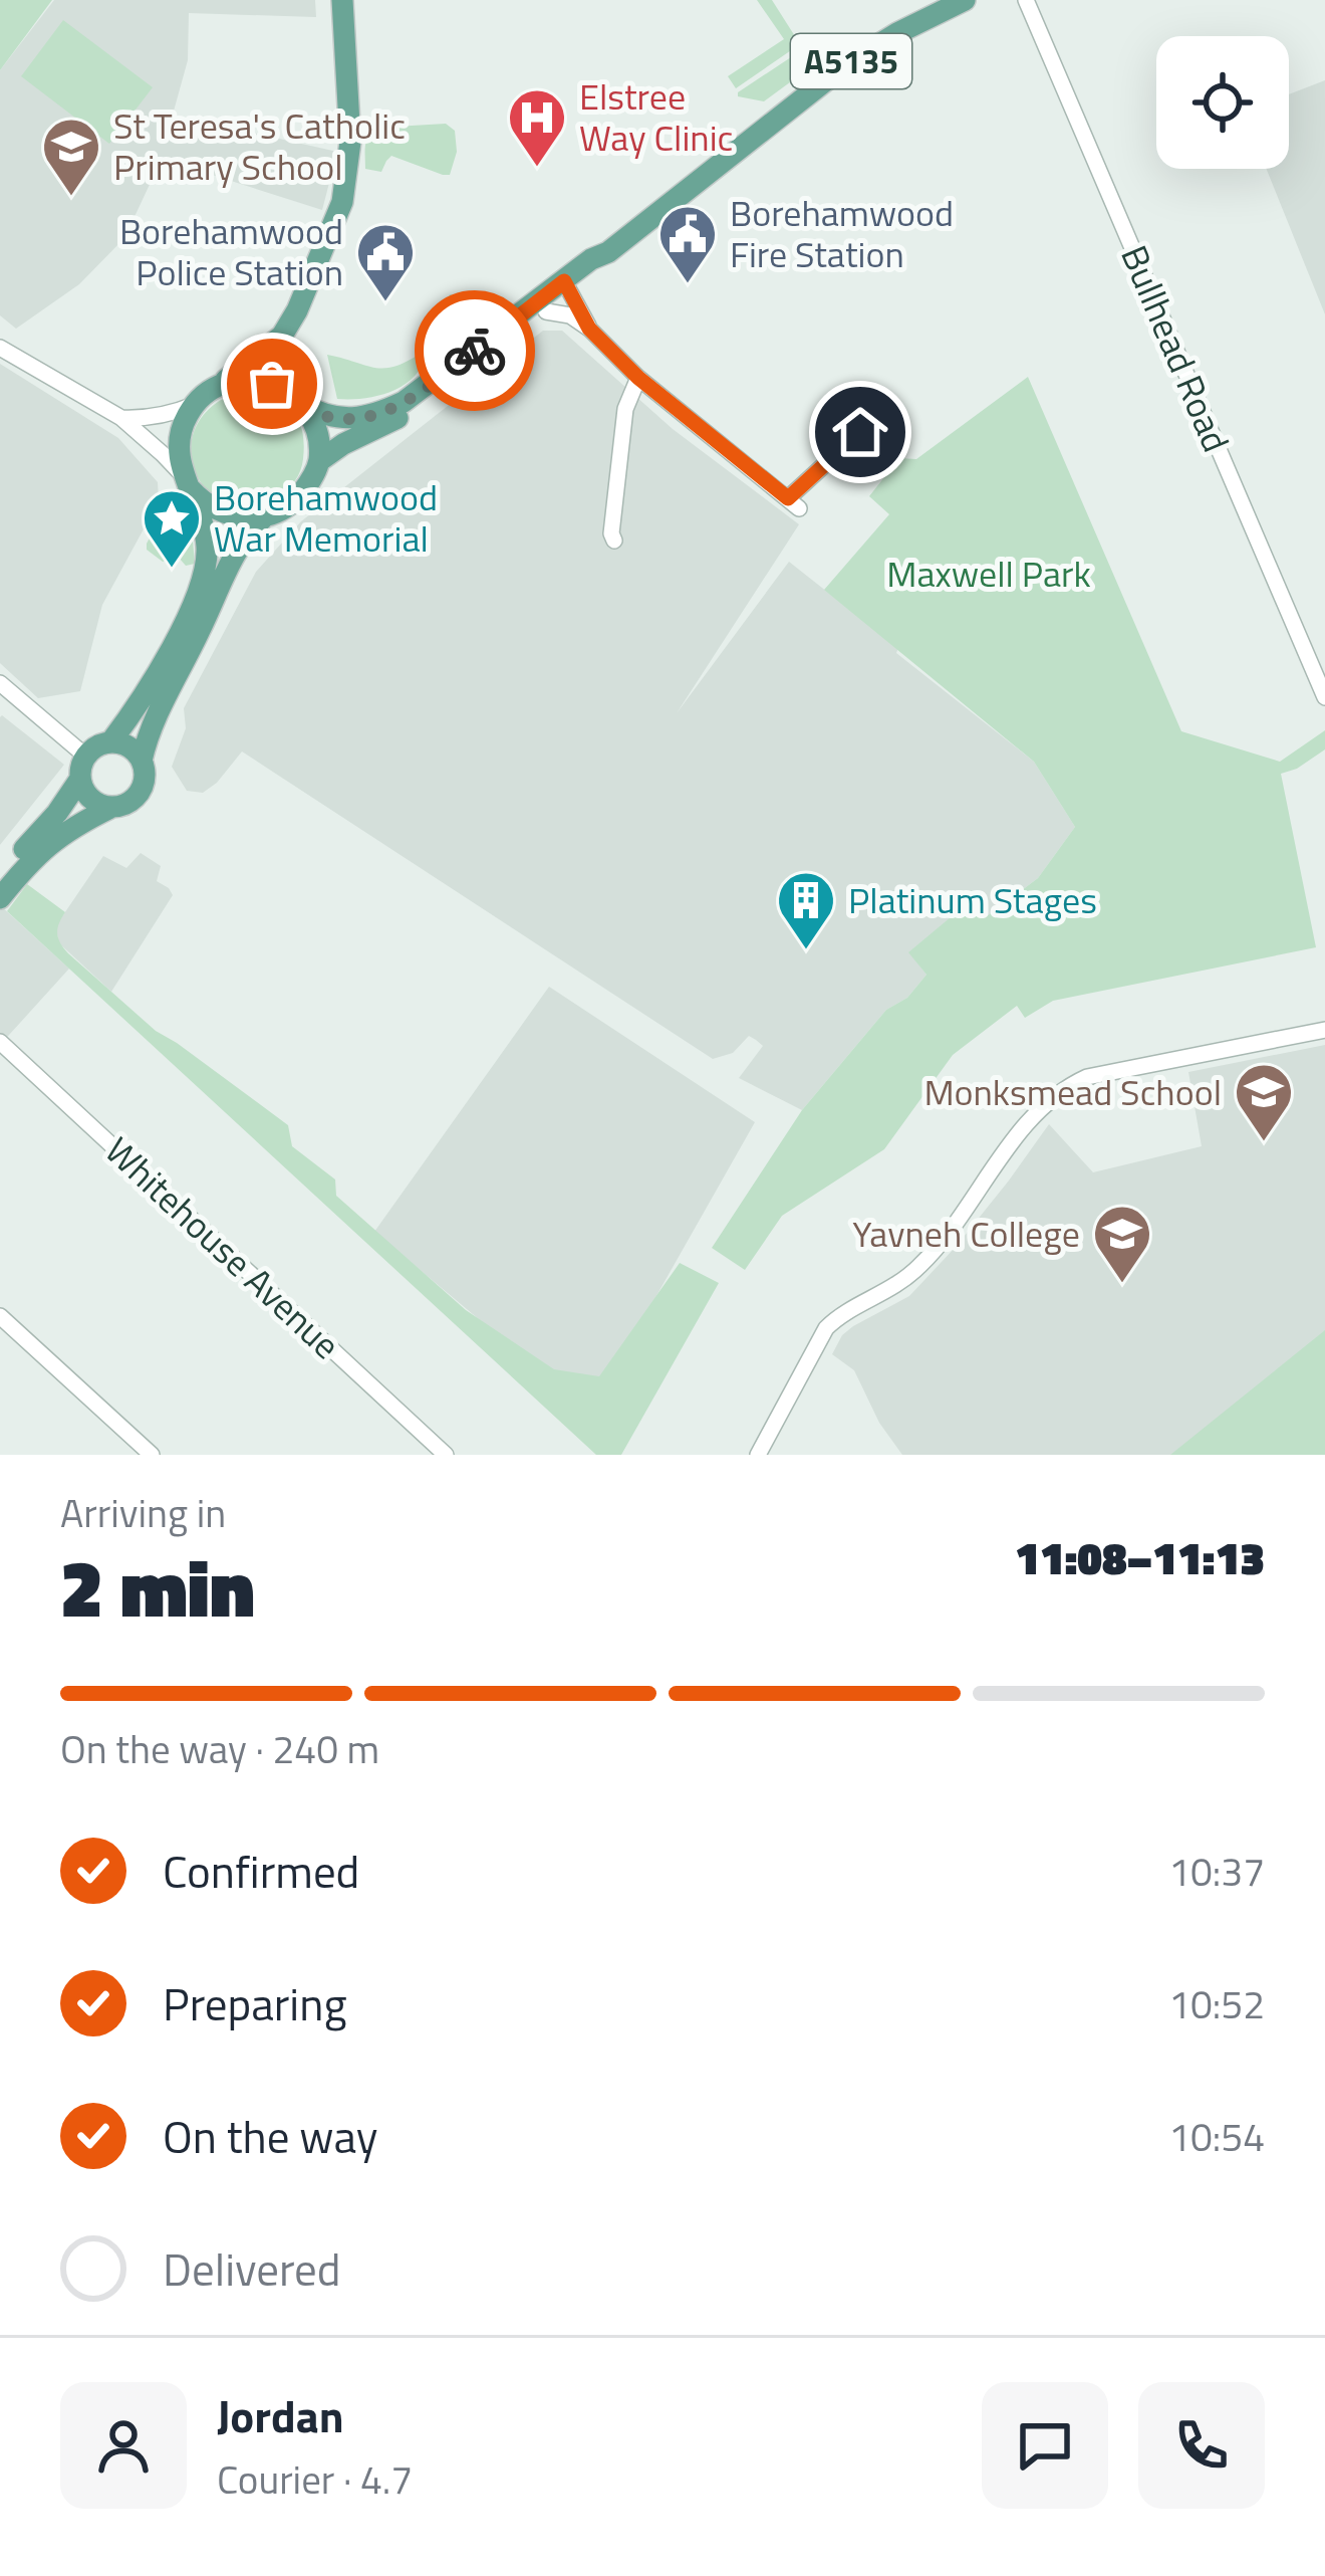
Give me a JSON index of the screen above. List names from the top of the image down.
{
  "streets": {
    "main road": ["A5135"],
    "street": ["Bullhead Road", "Whitehouse Avenue"]
  },
  "parks": ["Maxwell Park"],
  "places": {
    "hospital": ["Elstree Way Clinic"],
    "school or university": ["St Teresa's Catholic Primary School", "Monksmead School", "Yavneh College"],
    "public building": ["Borehamwood Fire Station", "Borehamwood Police Station"],
    "place": ["Borehamwood War Memorial"],
    "building": ["Platinum Stages"]
  },
  "page": {
    "heading": ["2 min", "Arriving in", "11:08–11:13"],
    "panel": ["Jordan", "Courier · 4.7"],
    "bar": "On the way · 240 m",
    "list": [
      ["Confirmed", "10:37"],
      ["Preparing", "10:52"],
      ["On the way", "10:54"],
      "Delivered"
    ]
  }
}
